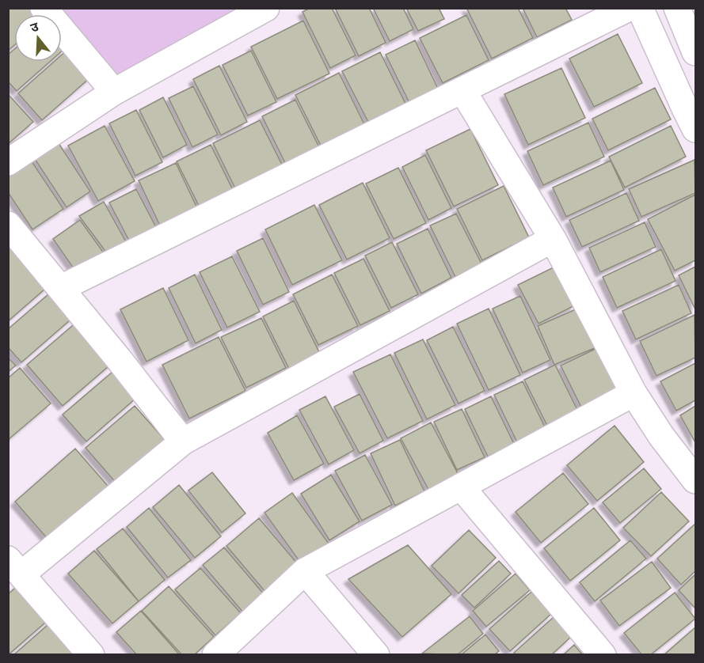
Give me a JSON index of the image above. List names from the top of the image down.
{
  "north": "top"
}
